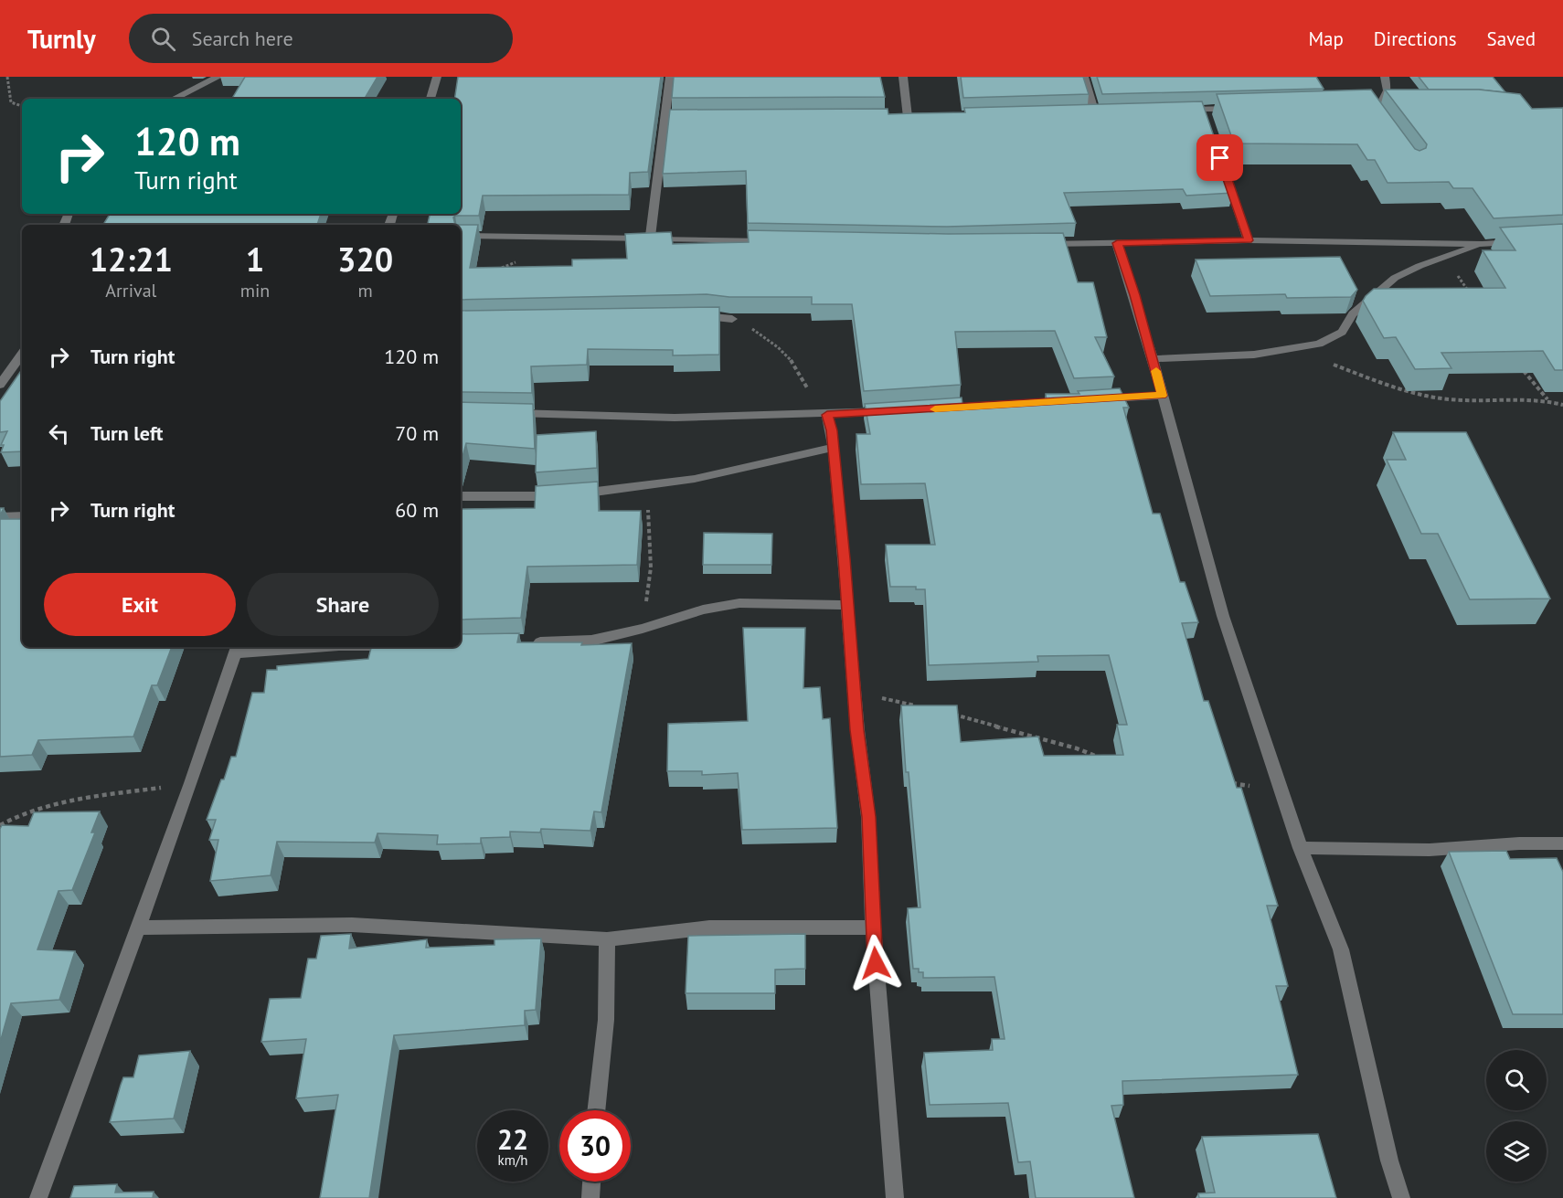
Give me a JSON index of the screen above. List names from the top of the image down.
{
  "page": {
    "header": "Turnly",
    "search": "Search here",
    "nav": ["Map", "Directions", "Saved"],
    "turn": ["120 m", "Turn right"],
    "eta": [
      "12:21",
      "Arrival",
      "1",
      "min",
      "320",
      "m"
    ],
    "list": [
      {
        "name": "Turn right",
        "value": "120 m"
      },
      {
        "name": "Turn left",
        "value": "70 m"
      },
      {
        "name": "Turn right",
        "value": "60 m"
      }
    ],
    "buttons": ["Exit", "Share"],
    "speed": "22 km/h",
    "limit": "30"
  }
}
